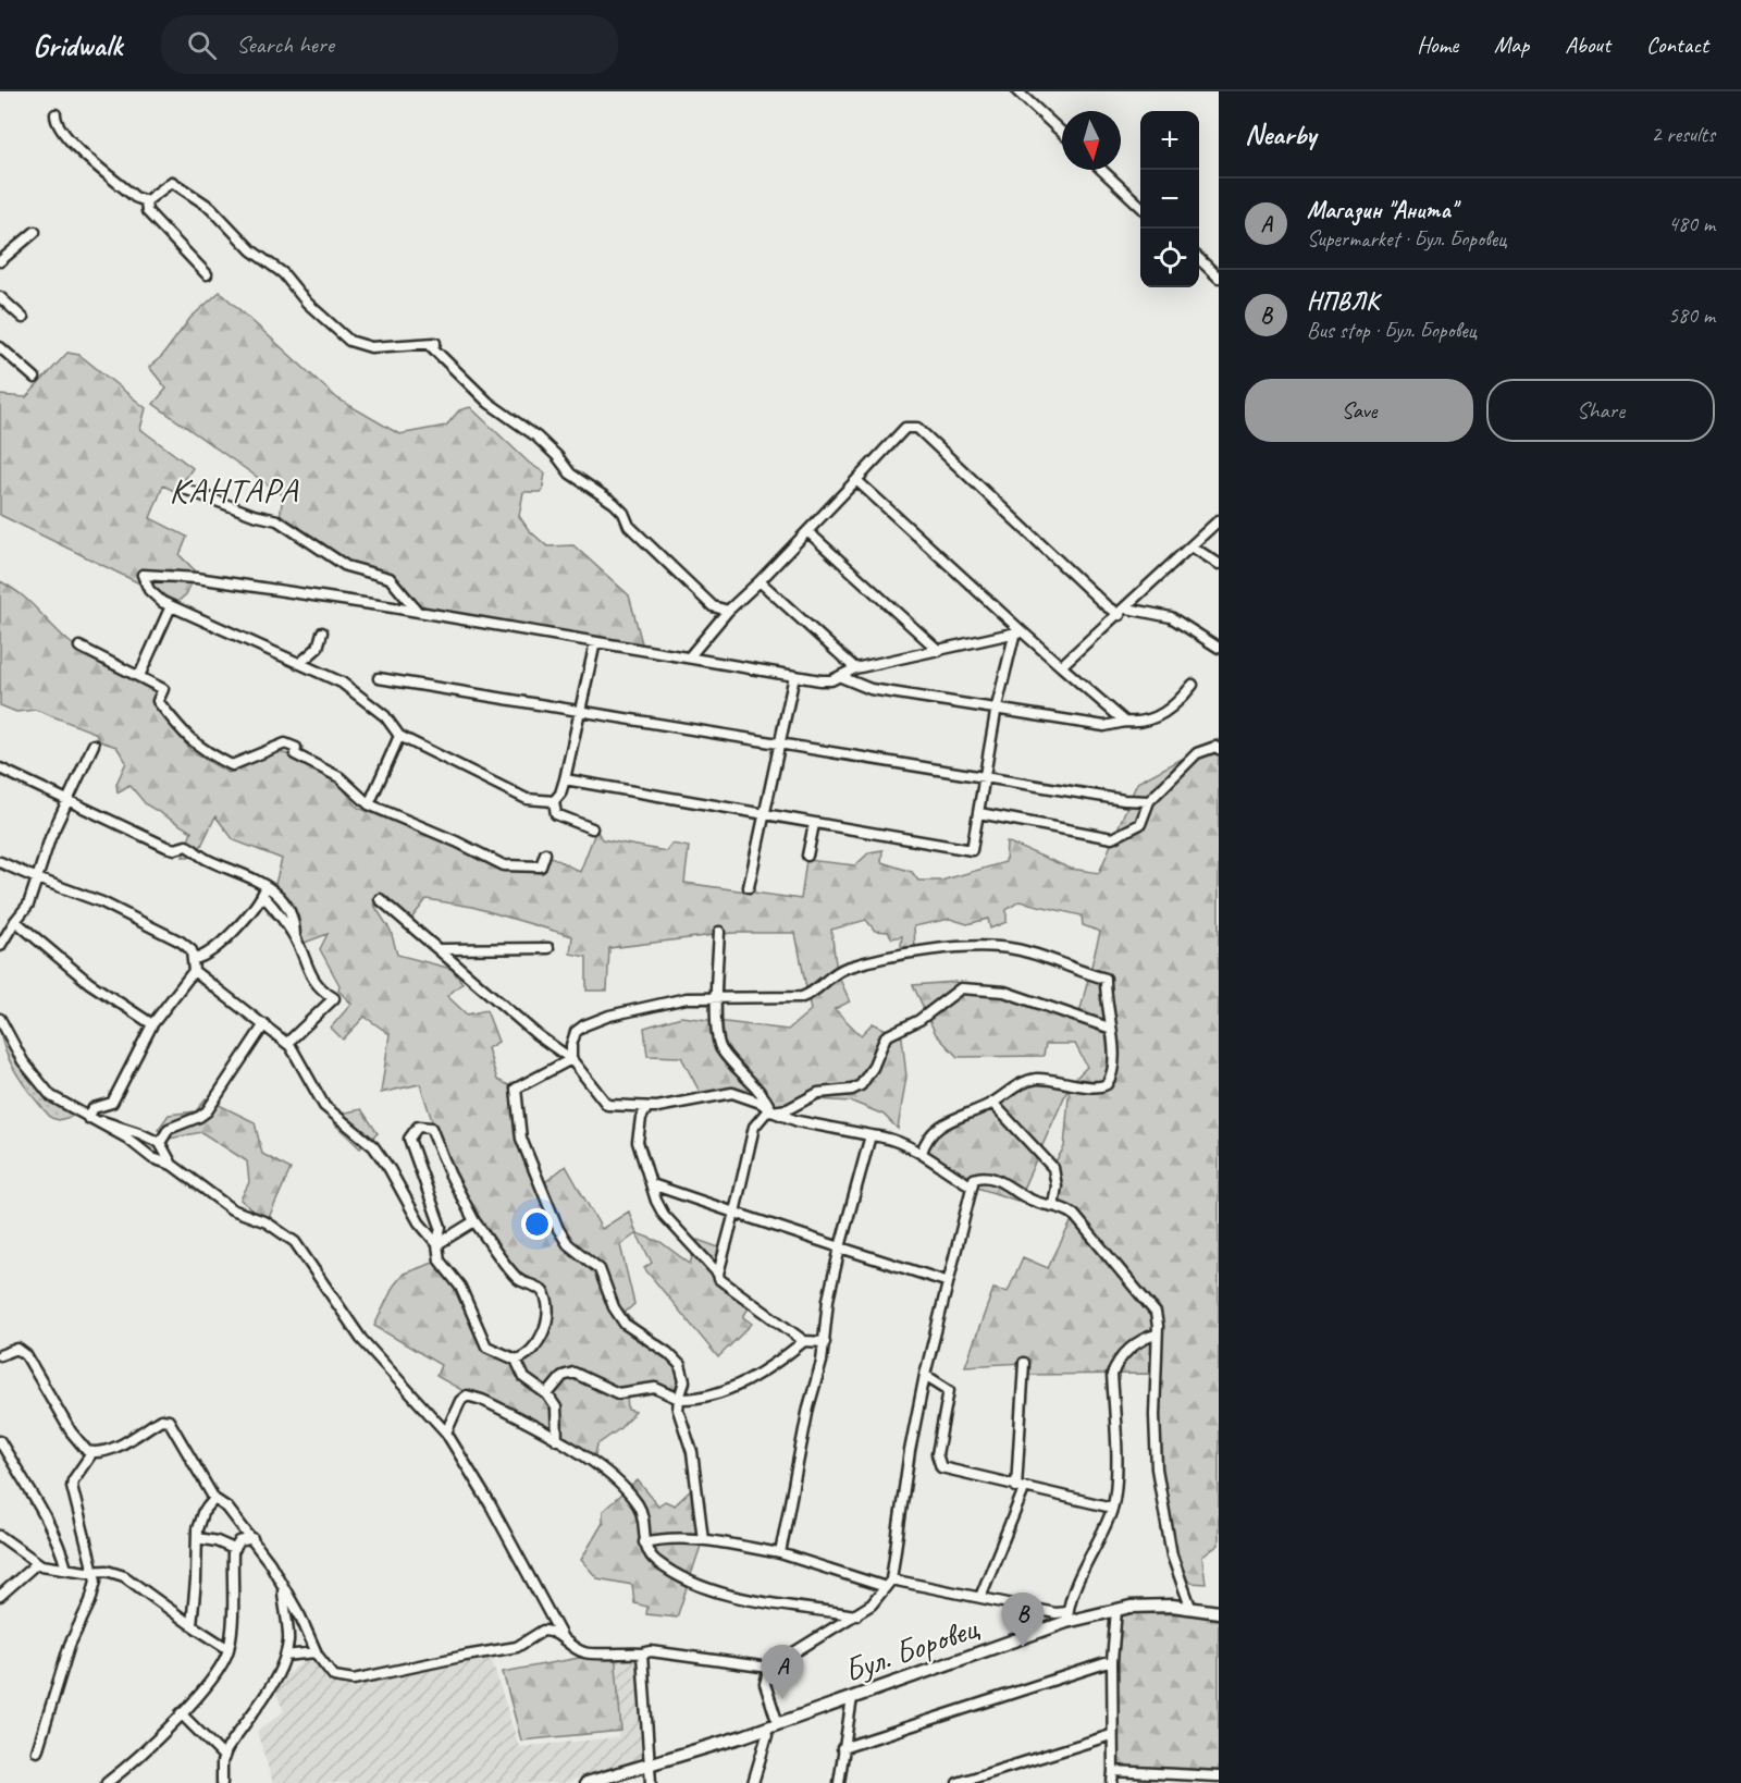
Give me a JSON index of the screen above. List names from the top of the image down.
{
  "streets": {
    "street": ["Бул. Боровец"]
  },
  "districts": ["КАНТАРА"],
  "north": "bottom",
  "page": {
    "header": "Gridwalk",
    "search": "Search here",
    "nav": [
      "Home",
      "Map",
      "About",
      "Contact"
    ],
    "heading": ["Nearby", "2 results"],
    "map_buttons": ["+", "−"],
    "list": [
      {
        "mark": "A",
        "name": "Магазин \"Анита\"",
        "note": "Supermarket · Бул. Боровец",
        "value": "480 m"
      },
      {
        "mark": "B",
        "name": "НПВЛК",
        "note": "Bus stop · Бул. Боровец",
        "value": "580 m"
      }
    ],
    "buttons": ["Save", "Share"],
    "pins": ["B", "A"]
  }
}
